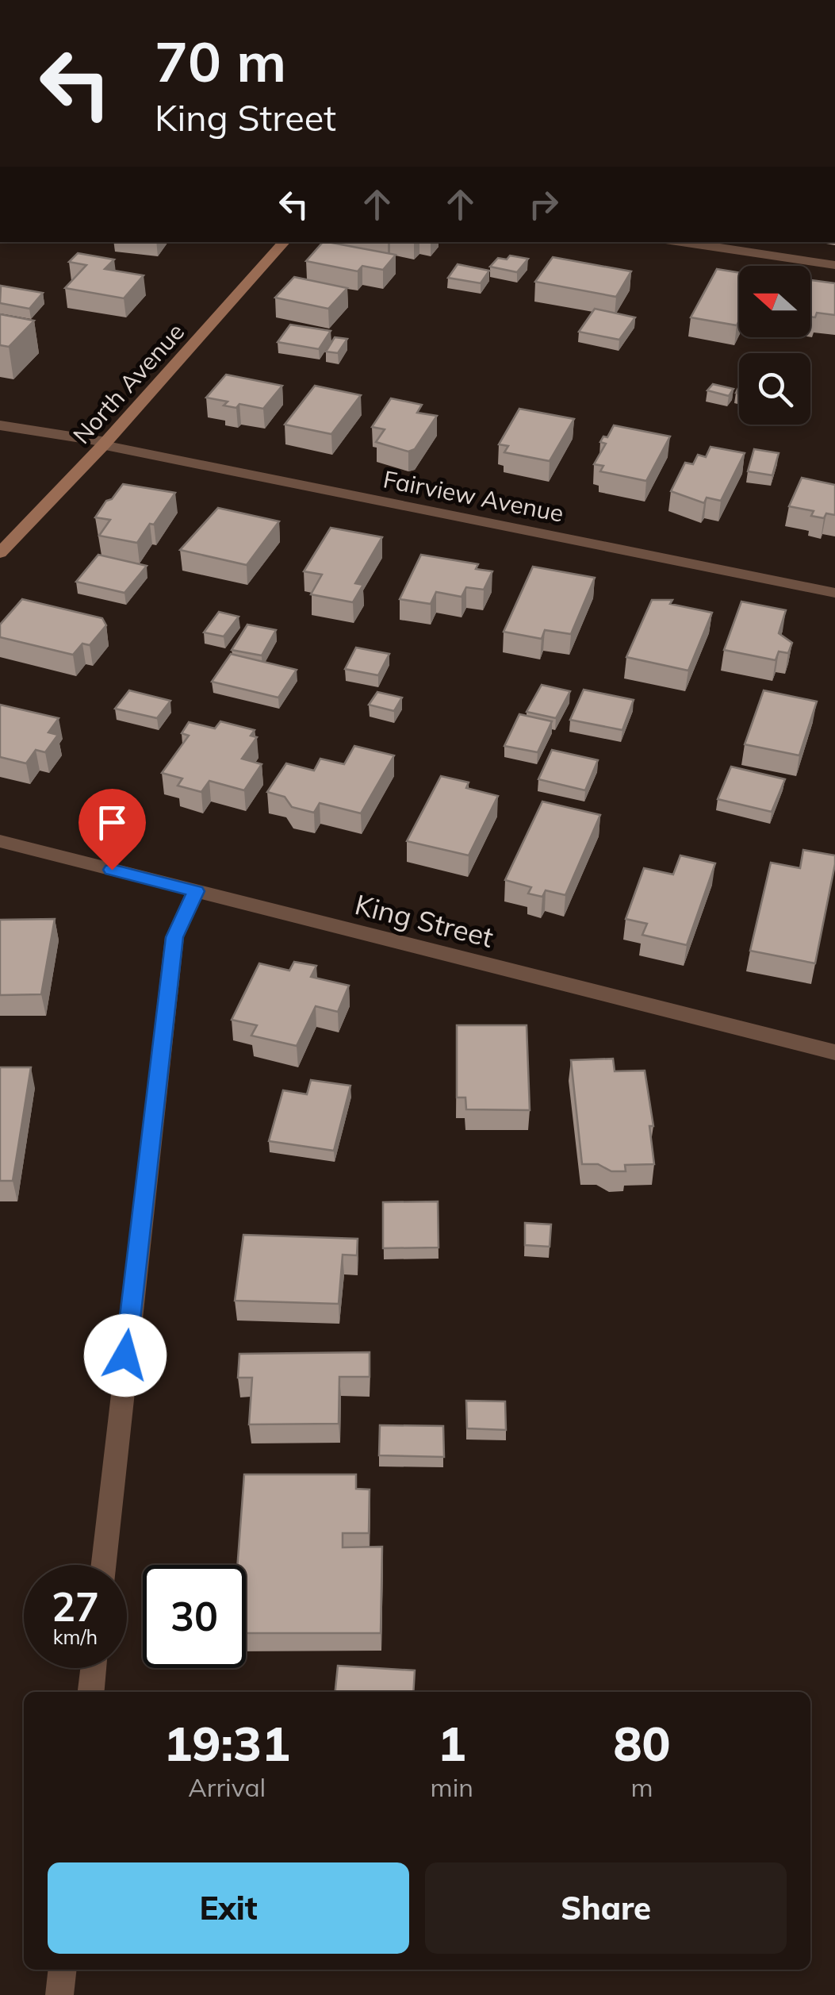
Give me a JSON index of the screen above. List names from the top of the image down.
{
  "streets": {
    "street": ["North Avenue", "Fairview Avenue", "King Street"]
  },
  "crossings": [
    ["North Avenue", "Fairview Avenue"]
  ],
  "north": "left",
  "page": {
    "turn": ["70 m", "King Street"],
    "speed": "27 km/h",
    "limit": "30",
    "eta": [
      "19:31",
      "Arrival",
      "1",
      "min",
      "80",
      "m"
    ],
    "buttons": ["Exit", "Share"]
  }
}
